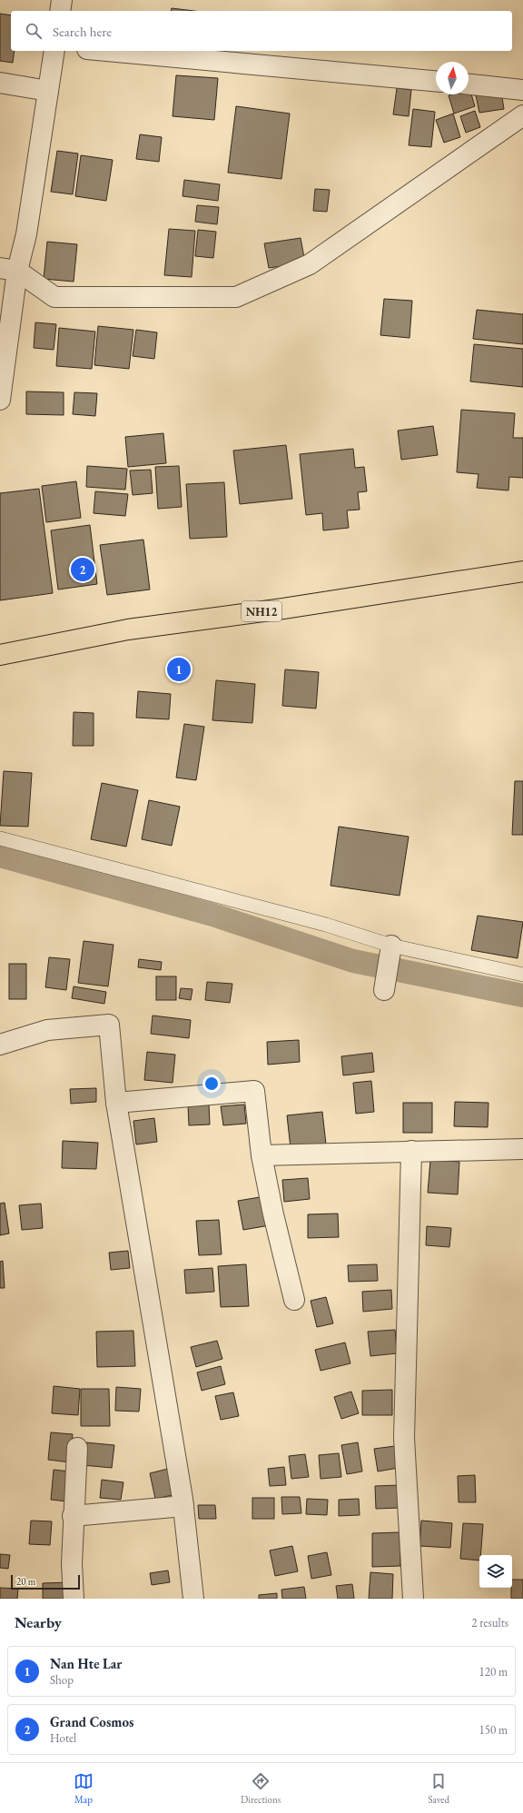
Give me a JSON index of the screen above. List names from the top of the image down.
{
  "streets": {
    "highway": ["NH12"]
  },
  "scale_bar": "20 m",
  "north": "top",
  "page": {
    "search": "Search here",
    "pins": ["2", "1"],
    "scale": "20 m",
    "heading": ["Nearby", "2 results"],
    "list": [
      {
        "mark": "1",
        "name": "Nan Hte Lar",
        "note": "Shop",
        "value": "120 m"
      },
      {
        "mark": "2",
        "name": "Grand Cosmos",
        "note": "Hotel",
        "value": "150 m"
      }
    ],
    "nav": ["Map", "Directions", "Saved"]
  }
}
